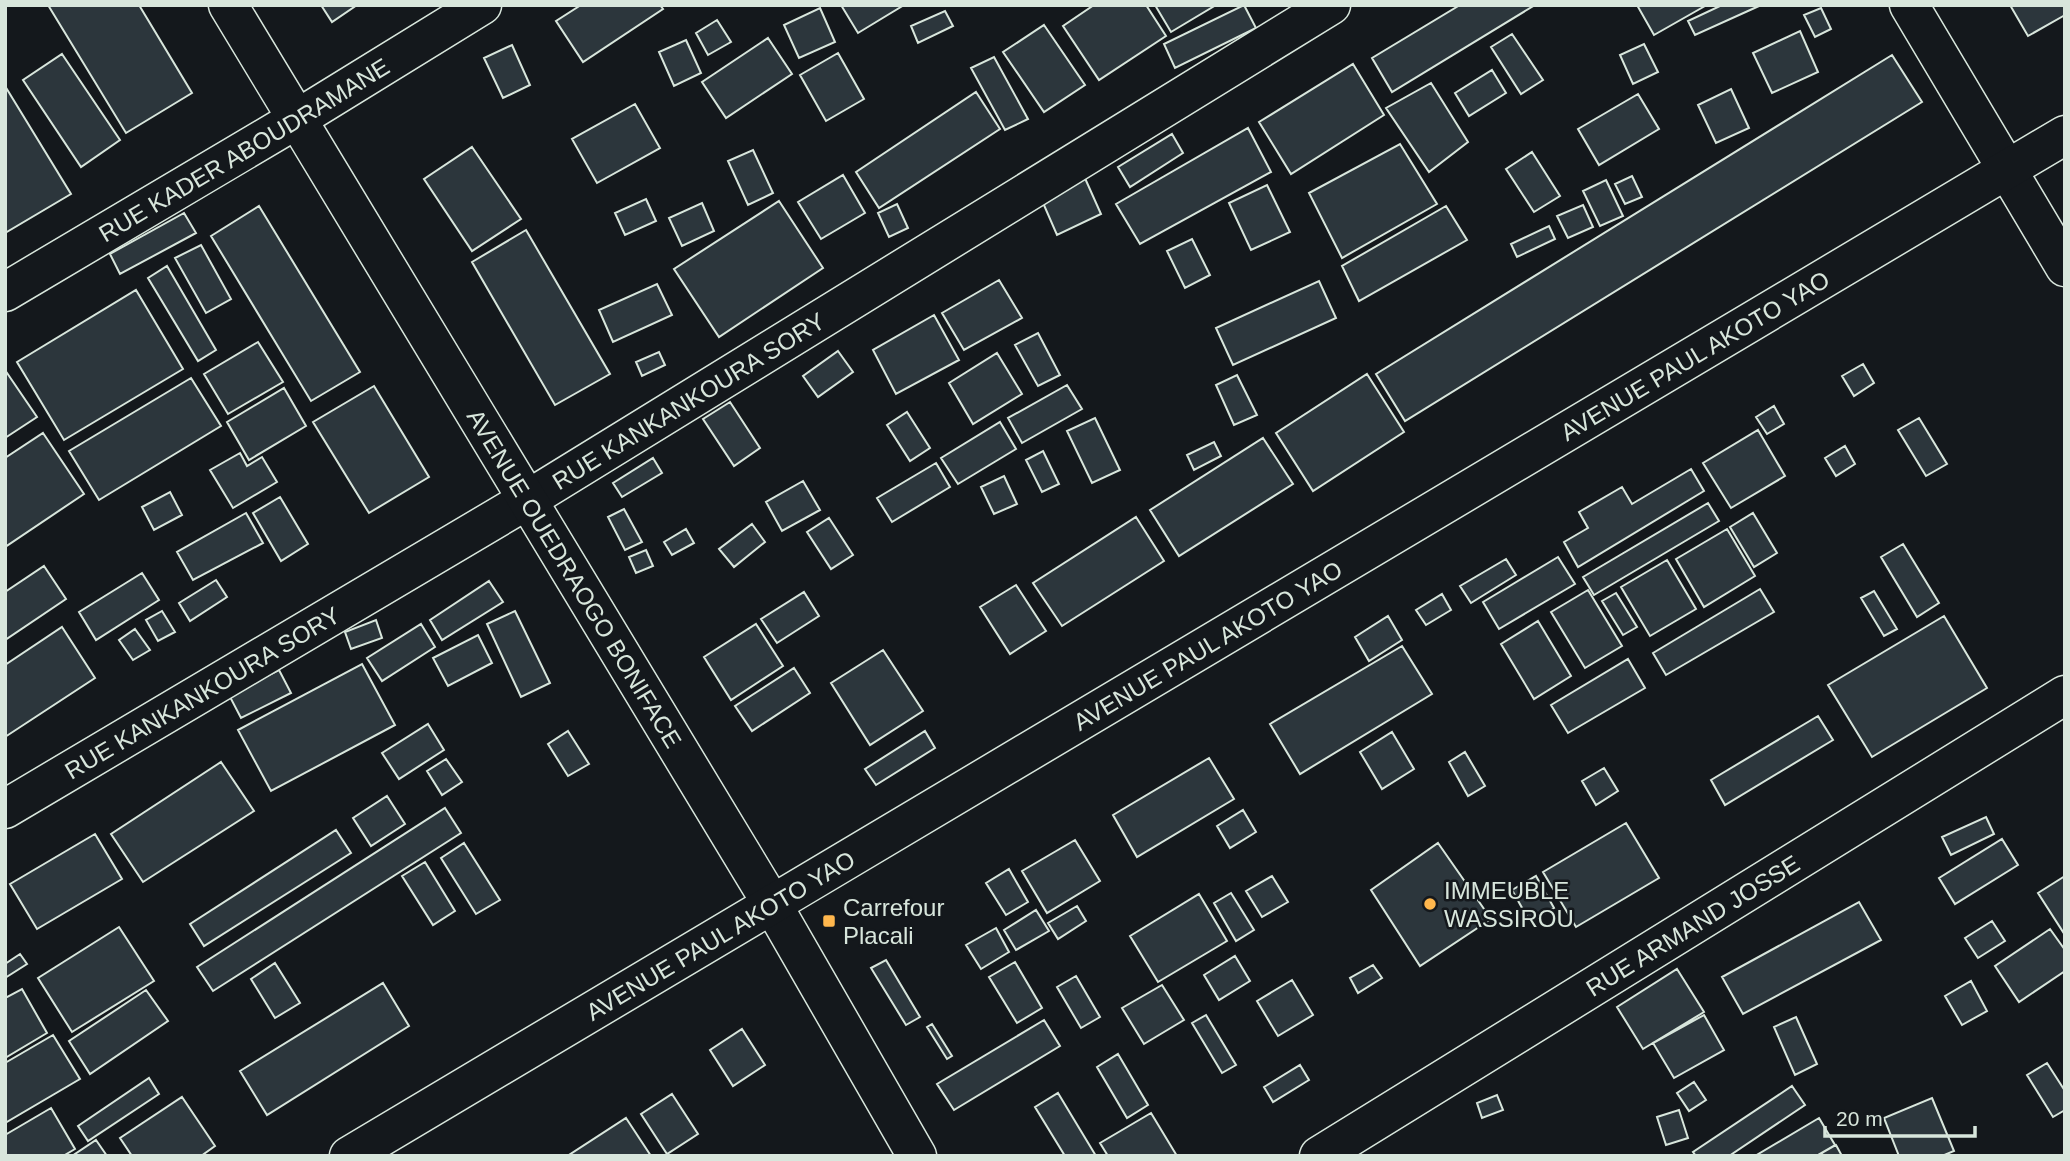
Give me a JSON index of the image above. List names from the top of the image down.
{
  "streets": {
    "street": [
      "RUE KADER ABOUDRAMANE",
      "AVENUE PAUL AKOTO YAO",
      "RUE KANKANKOURA SORY",
      "AVENUE OUEDRAOGO BONIFACE",
      "RUE ARMAND JOSSE"
    ]
  },
  "crossings": [
    ["RUE KADER ABOUDRAMANE", "AVENUE OUEDRAOGO BONIFACE"],
    ["AVENUE PAUL AKOTO YAO", "AVENUE OUEDRAOGO BONIFACE"],
    ["RUE KANKANKOURA SORY", "AVENUE OUEDRAOGO BONIFACE"]
  ],
  "places": {
    "other": ["IMMEUBLE WASSIROU"],
    "transit": ["Carrefour Placali"]
  },
  "scale_bar": "20 m"
}
